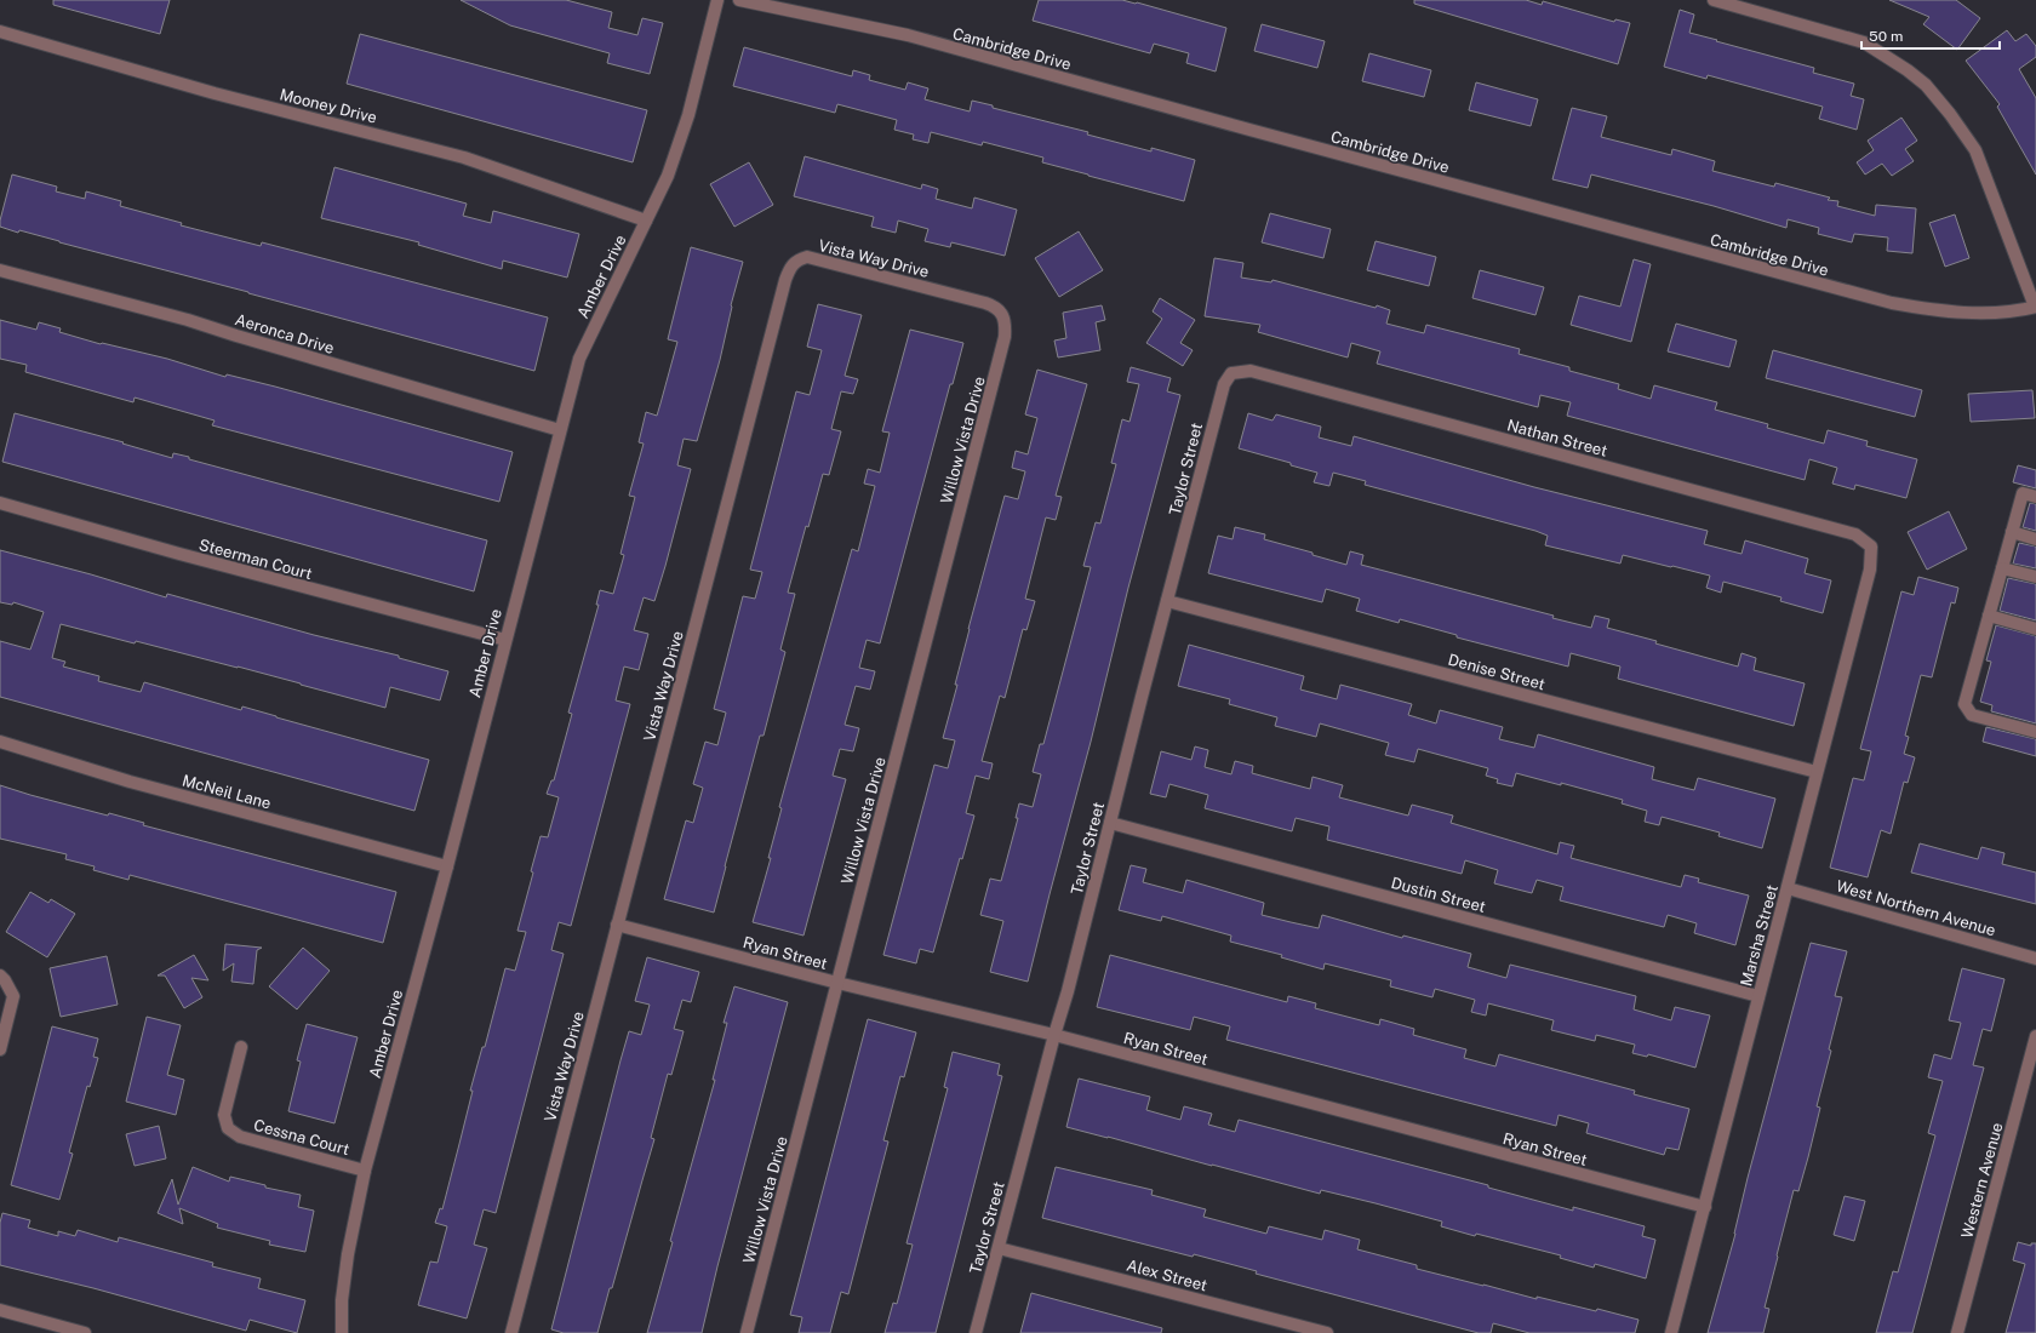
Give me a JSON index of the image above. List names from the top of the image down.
{
  "streets": {
    "street": [
      "Cambridge Drive",
      "Mooney Drive",
      "Vista Way Drive",
      "Amber Drive",
      "Aeronca Drive",
      "Nathan Street",
      "Willow Vista Drive",
      "Taylor Street",
      "Steerman Court",
      "Denise Street",
      "McNeil Lane",
      "Dustin Street",
      "West Northern Avenue",
      "Marsha Street",
      "Ryan Street",
      "Cessna Court",
      "Western Avenue",
      "Alex Street"
    ]
  },
  "crossings": [
    ["Mooney Drive", "Amber Drive"],
    ["Vista Way Drive", "Willow Vista Drive"],
    ["Vista Way Drive", "Ryan Street"],
    ["Amber Drive", "Aeronca Drive"],
    ["Amber Drive", "Steerman Court"],
    ["Amber Drive", "McNeil Lane"],
    ["Amber Drive", "Cessna Court"],
    ["Nathan Street", "Taylor Street"],
    ["Nathan Street", "Marsha Street"],
    ["Willow Vista Drive", "Ryan Street"],
    ["Taylor Street", "Denise Street"],
    ["Taylor Street", "Dustin Street"],
    ["Taylor Street", "Ryan Street"],
    ["Taylor Street", "Alex Street"],
    ["Denise Street", "Marsha Street"],
    ["Dustin Street", "Marsha Street"],
    ["West Northern Avenue", "Marsha Street"],
    ["Marsha Street", "Ryan Street"]
  ],
  "scale_bar": "50 m"
}
